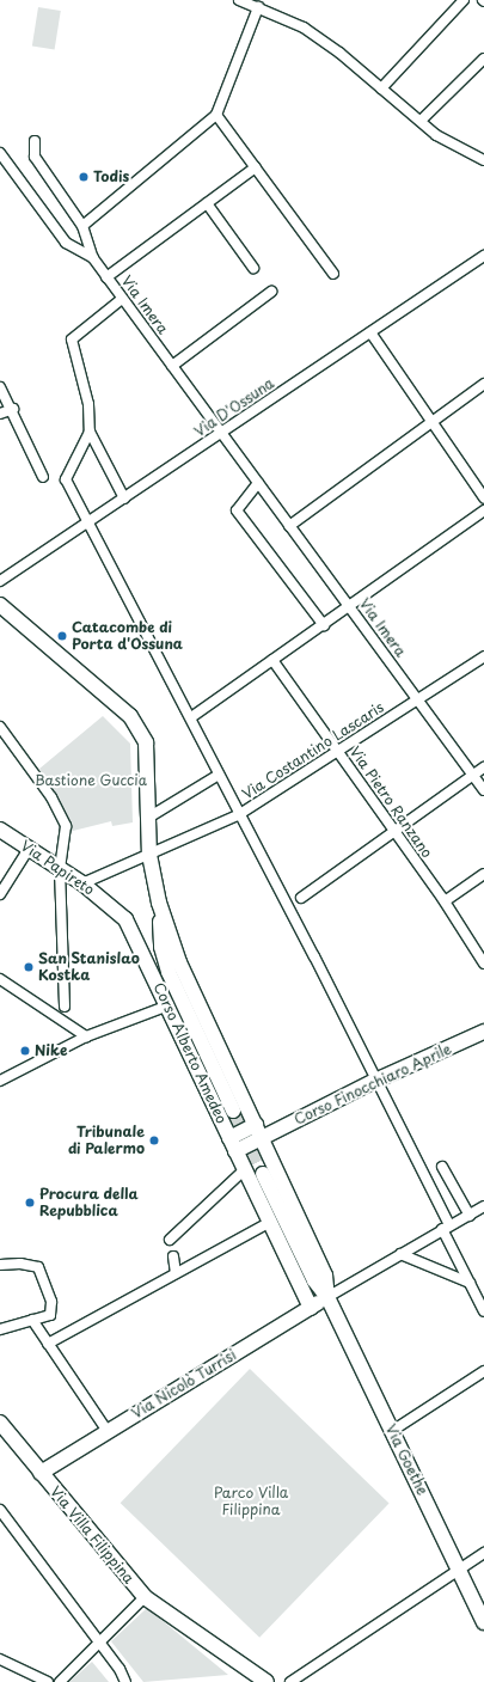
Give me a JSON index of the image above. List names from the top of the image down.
{
  "streets": {
    "street": [
      "Via Imera",
      "Via D'Ossuna",
      "Via Costantino Lascaris",
      "Via Pietro Ranzano",
      "Via Papireto",
      "Corso Alberto Amedeo",
      "Corso Finocchiaro Aprile",
      "Via Nicolò Turrisi",
      "Via Goethe",
      "Via Villa Filippina"
    ]
  },
  "crossings": [
    ["Via Imera", "Via D'Ossuna"],
    ["Via Imera", "Via Costantino Lascaris"],
    ["Via Costantino Lascaris", "Via Pietro Ranzano"],
    ["Via Costantino Lascaris", "Via Papireto"],
    ["Via Costantino Lascaris", "Corso Alberto Amedeo"],
    ["Via Papireto", "Corso Alberto Amedeo"],
    ["Corso Alberto Amedeo", "Corso Finocchiaro Aprile"],
    ["Corso Alberto Amedeo", "Via Nicolò Turrisi"],
    ["Corso Alberto Amedeo", "Via Goethe"],
    ["Via Nicolò Turrisi", "Via Goethe"],
    ["Via Nicolò Turrisi", "Via Villa Filippina"]
  ],
  "parks": ["Bastione Guccia", "Parco Villa Filippina"],
  "places": [
    "Todis",
    "Catacombe di Porta d'Ossuna",
    "San Stanislao Kostka",
    "Nike",
    "Tribunale di Palermo",
    "Procura della Repubblica"
  ]
}
